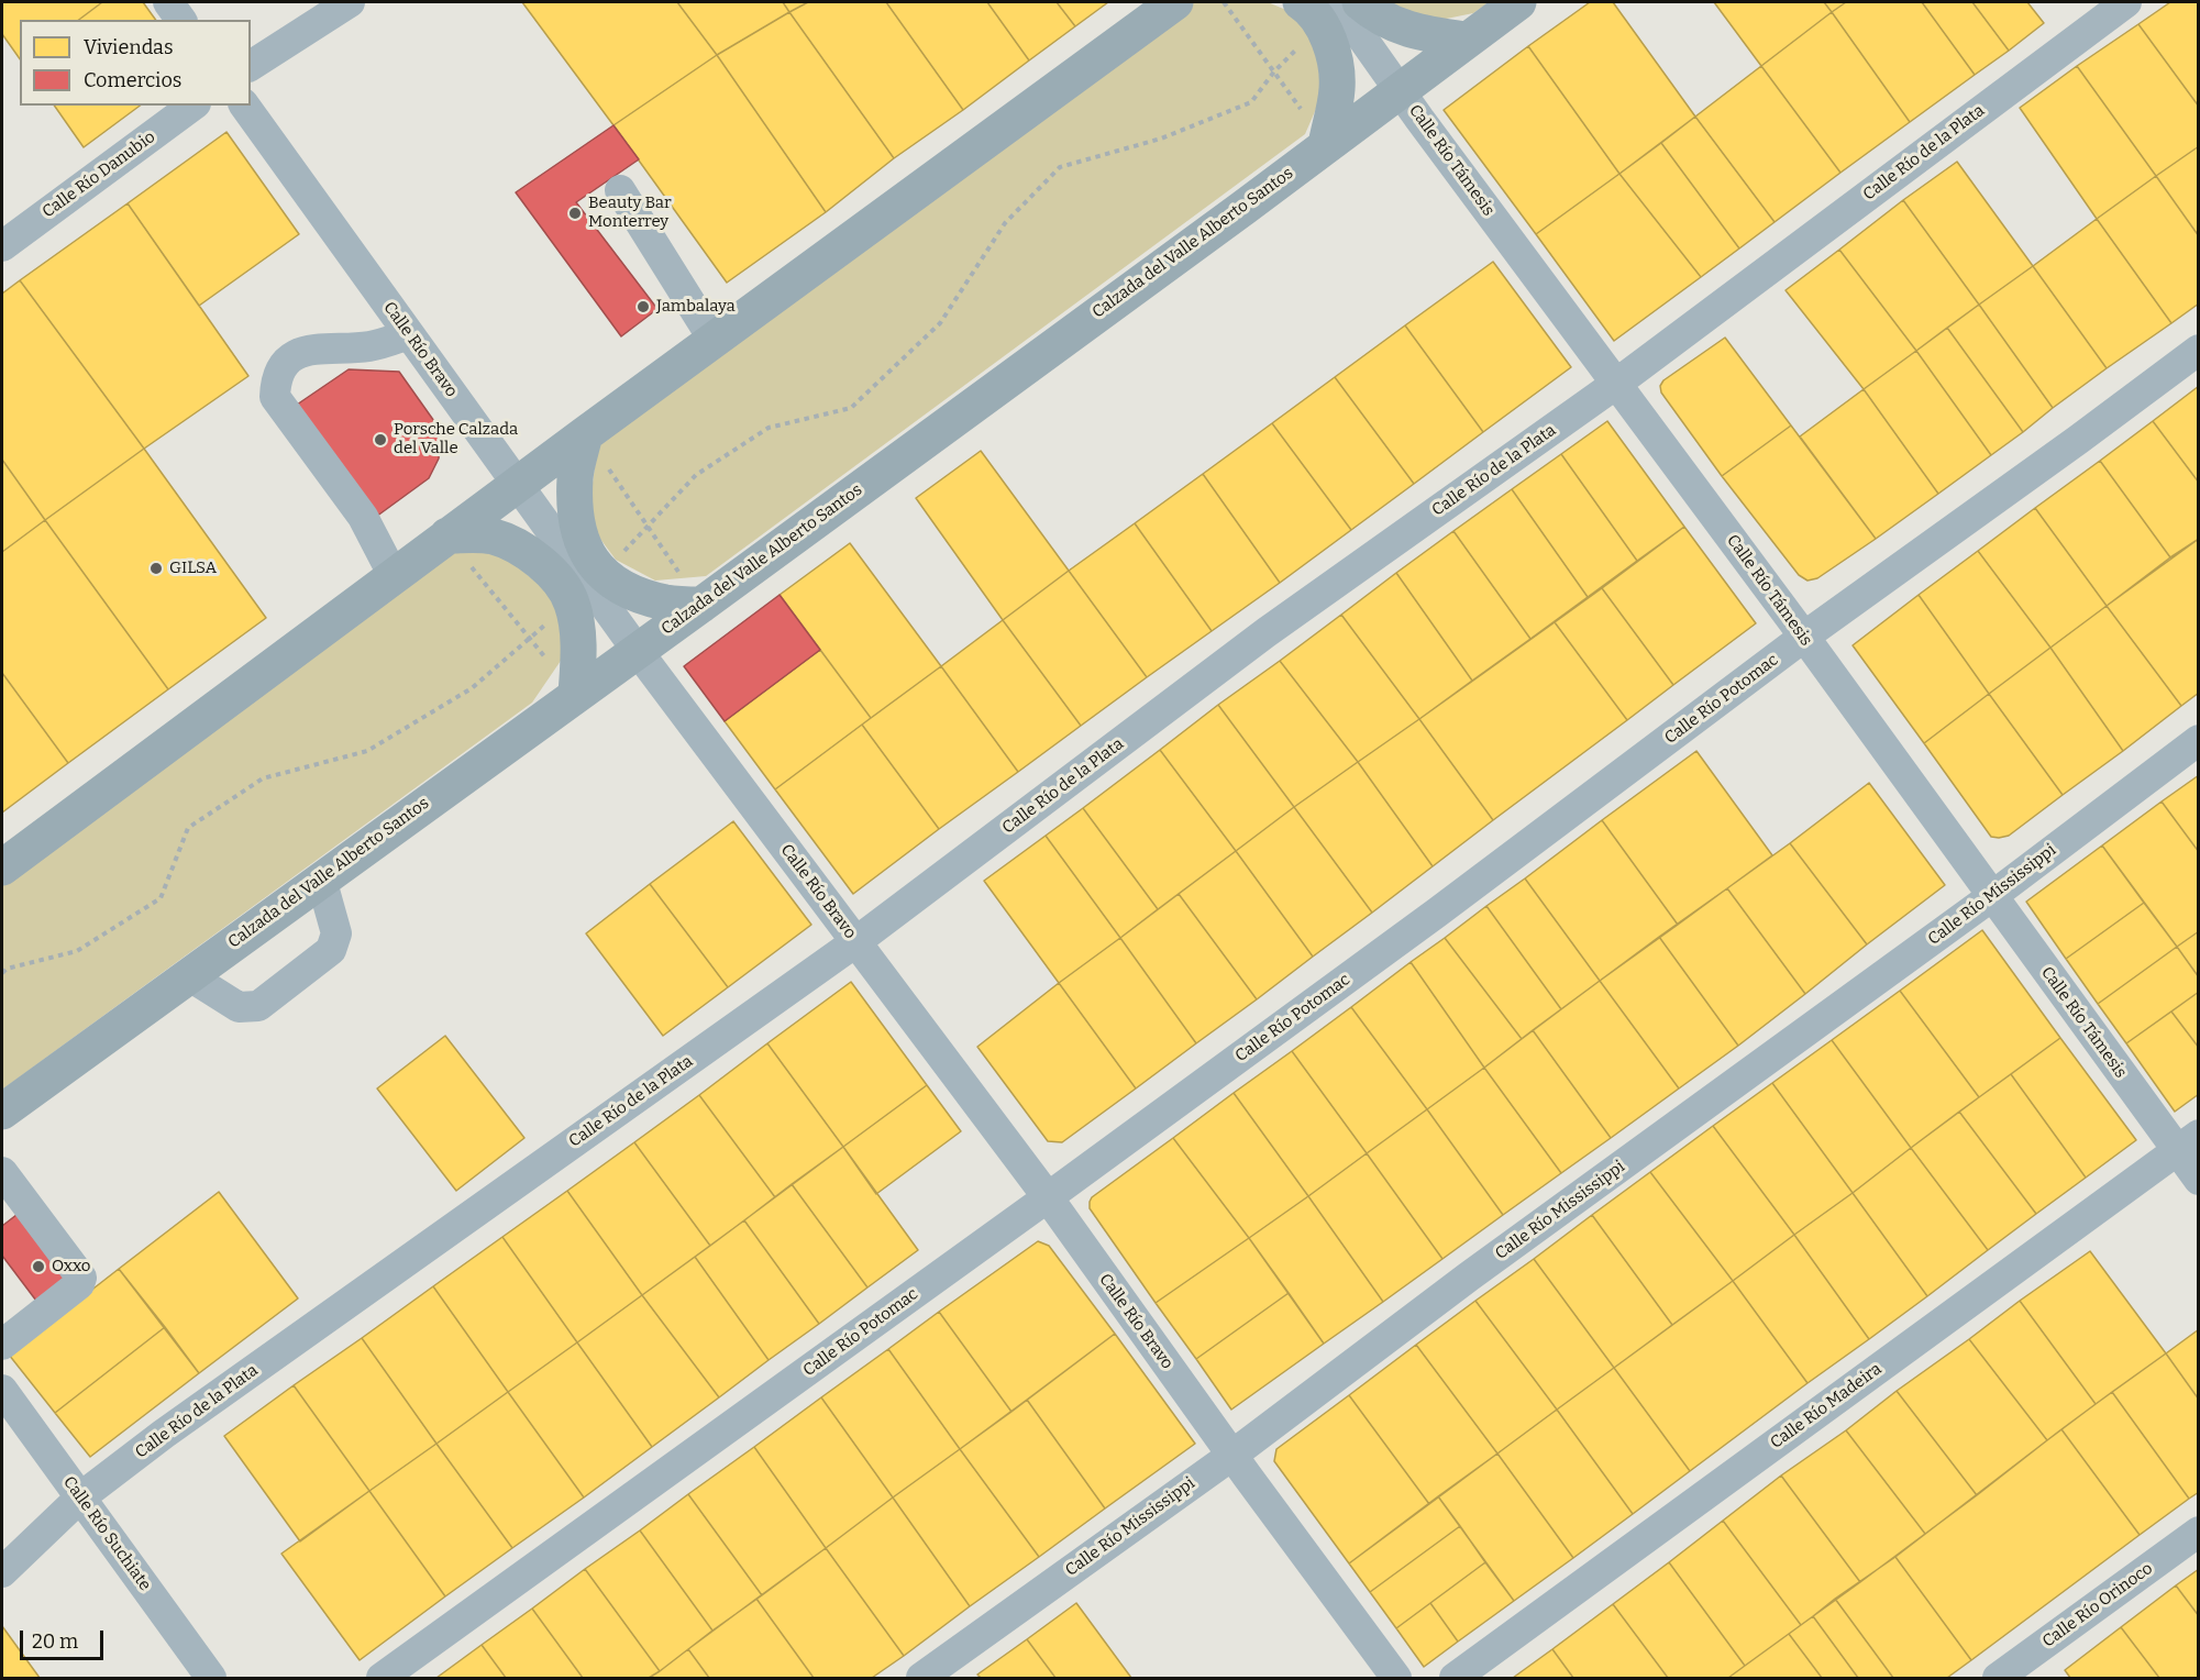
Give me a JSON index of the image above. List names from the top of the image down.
{
  "streets": {
    "main road": ["Calzada del Valle Alberto Santos"],
    "street": [
      "Calle Río de la Plata",
      "Calle Río Támesis",
      "Calle Río Danubio",
      "Calle Río Bravo",
      "Calle Río Potomac",
      "Calle Río Mississippi",
      "Calle Río Madeira",
      "Calle Río Suchiate",
      "Calle Río Orinoco"
    ]
  },
  "crossings": [
    ["Calle Río de la Plata", "Calle Río Támesis"],
    ["Calle Río de la Plata", "Calle Río Bravo"],
    ["Calle Río de la Plata", "Calle Río Suchiate"],
    ["Calle Río Támesis", "Calzada del Valle Alberto Santos"],
    ["Calle Río Támesis", "Calle Río Potomac"],
    ["Calle Río Támesis", "Calle Río Mississippi"],
    ["Calle Río Támesis", "Calle Río Madeira"],
    ["Calzada del Valle Alberto Santos", "Calle Río Bravo"],
    ["Calle Río Bravo", "Calle Río Potomac"],
    ["Calle Río Bravo", "Calle Río Mississippi"]
  ],
  "places": [
    "Beauty Bar Monterrey",
    "Jambalaya",
    "Porsche Calzada del Valle",
    "GILSA",
    "Oxxo"
  ],
  "legend": ["Viviendas", "Comercios"],
  "scale_bar": "20 m"
}
